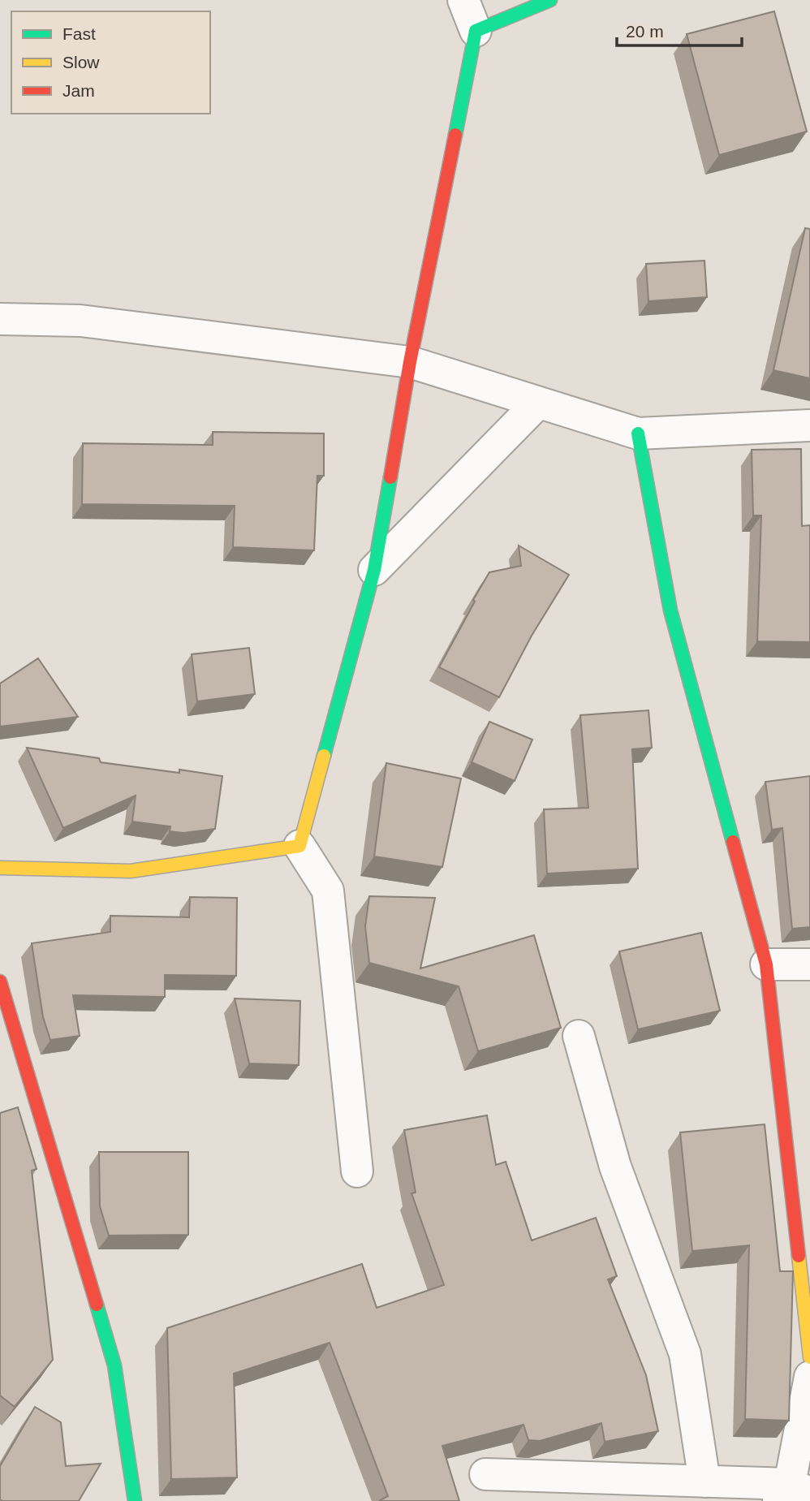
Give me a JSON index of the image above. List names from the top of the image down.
{
  "legend": ["Fast", "Slow", "Jam"],
  "scale_bar": "20 m"
}
